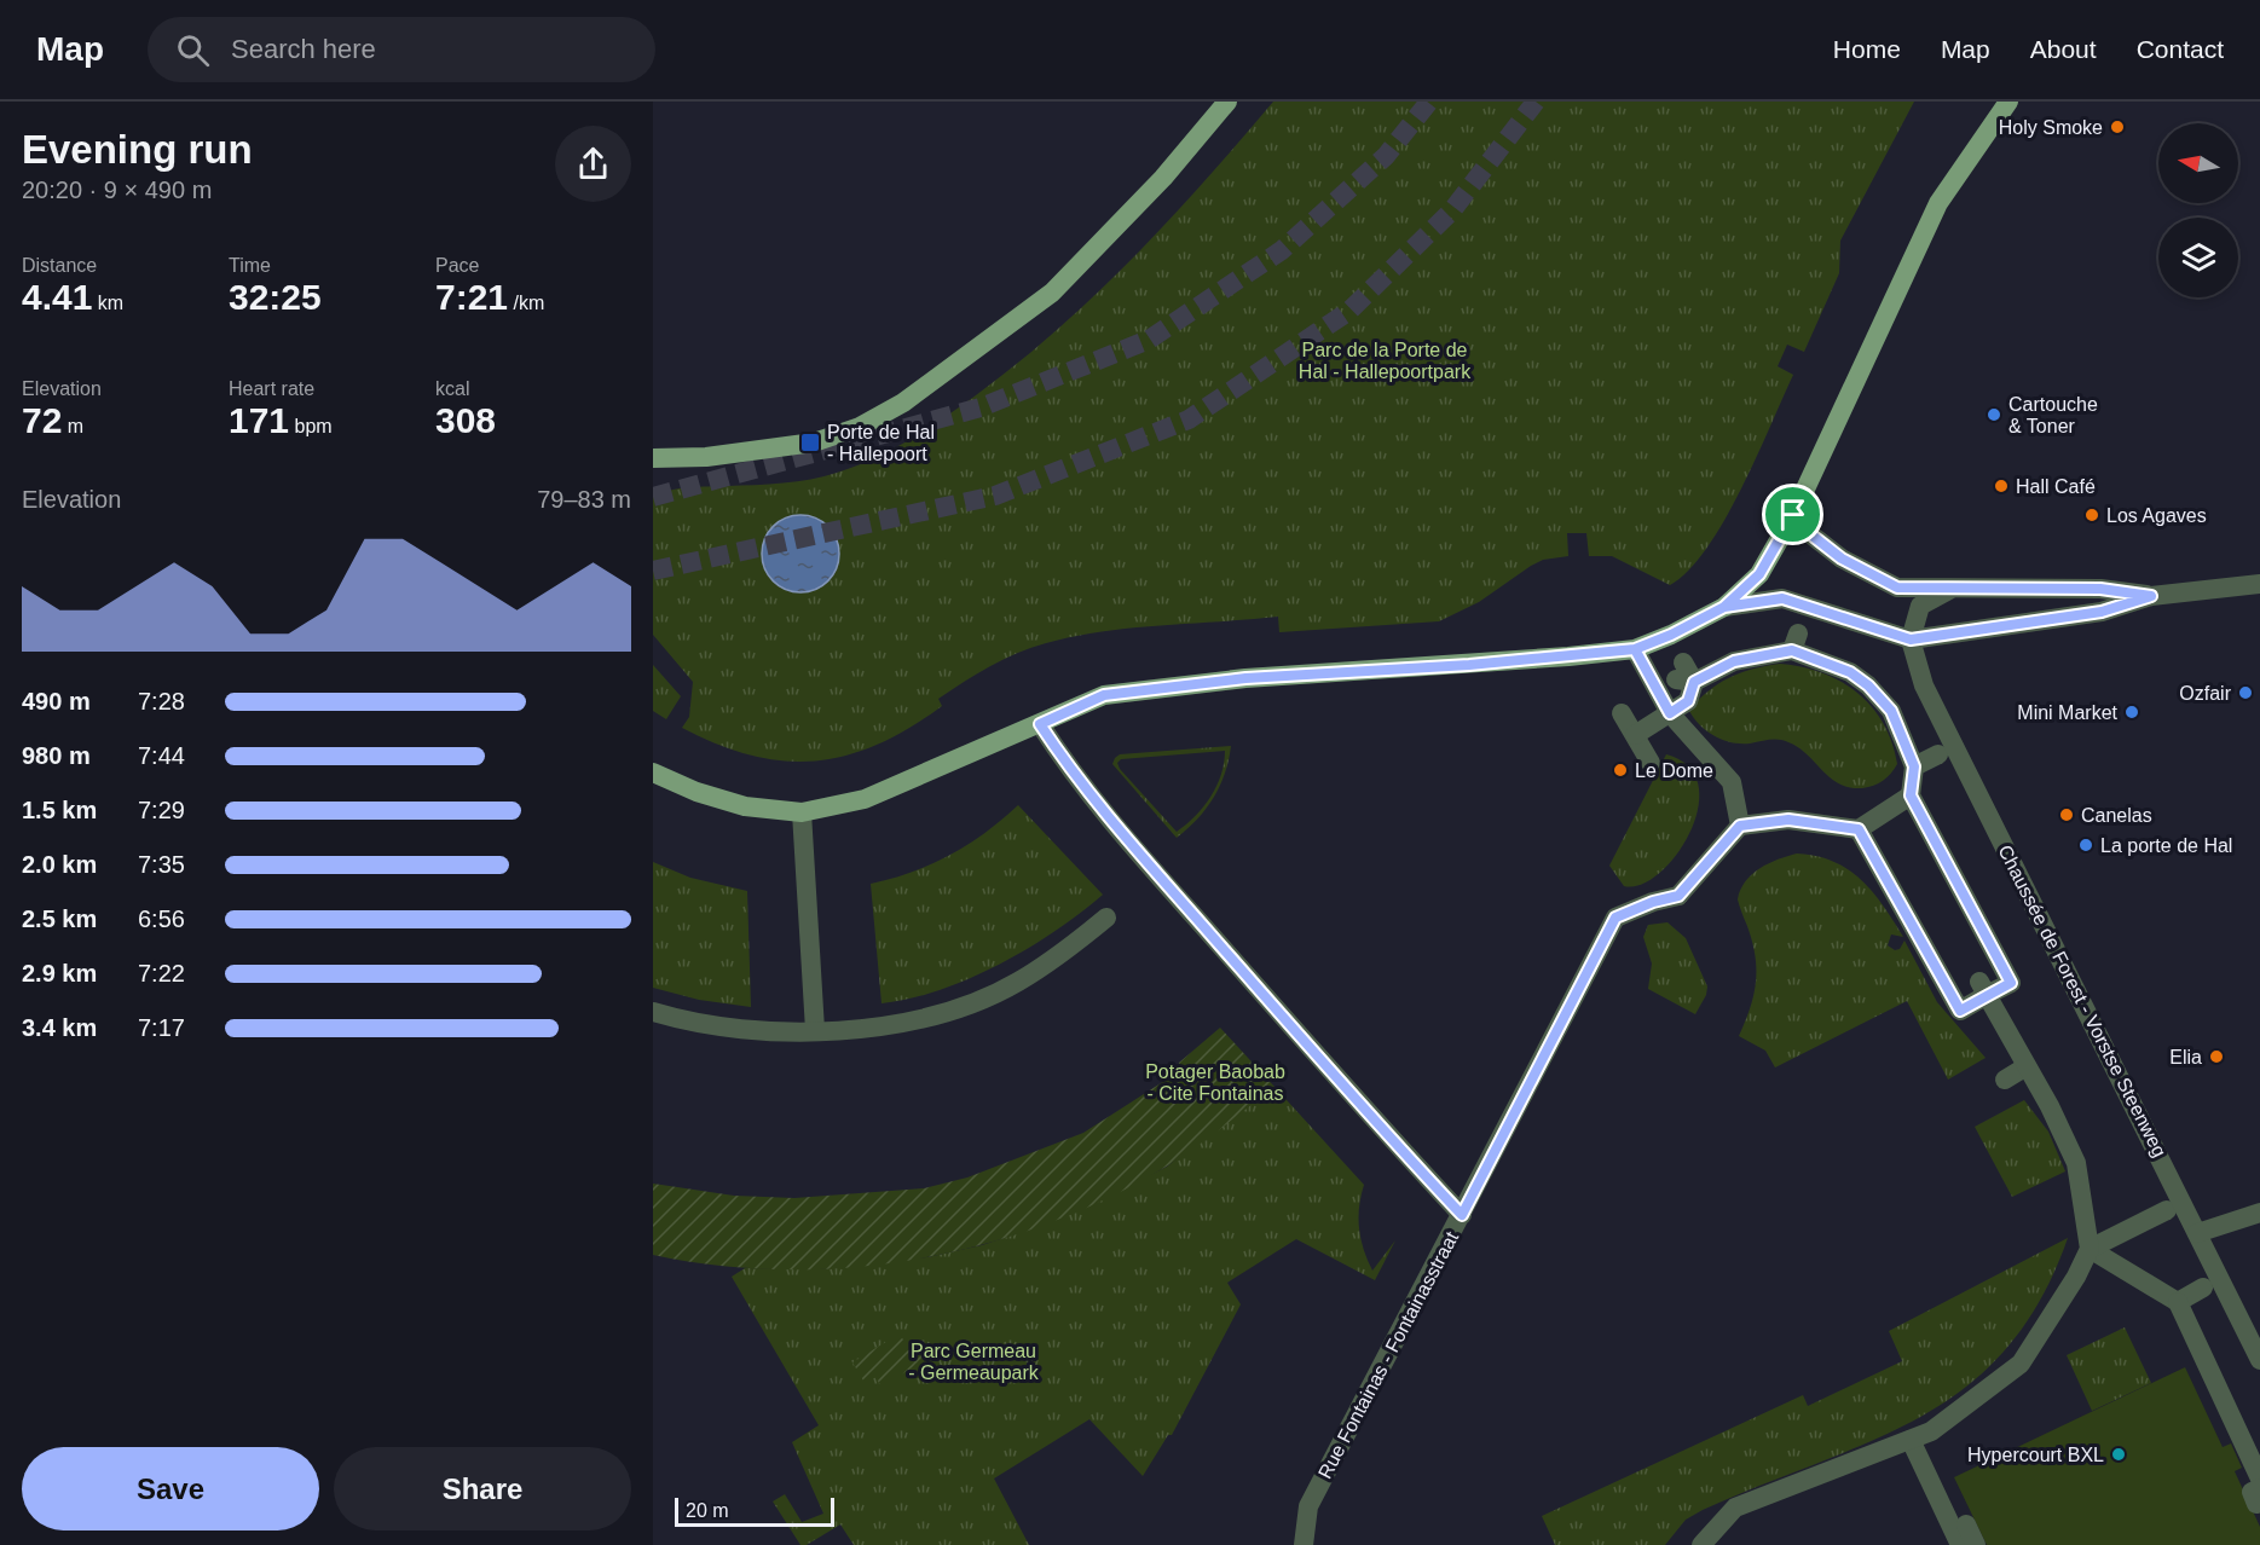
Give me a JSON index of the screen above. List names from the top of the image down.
{
  "streets": {
    "street": ["Chaussée de Forest - Vorstse Steenweg", "Rue Fontainas - Fontainasstraat"]
  },
  "parks": ["Parc de la Porte de Hal - Hallepoortpark", "Potager Baobab - Cite Fontainas", "Parc Germeau - Germeaupark"],
  "places": {
    "other": [
      "Holy Smoke",
      "Cartouche & Toner",
      "Hall Café",
      "Los Agaves",
      "Ozfair",
      "Mini Market",
      "Le Dome",
      "Canelas",
      "La porte de Hal",
      "Elia",
      "Hypercourt BXL"
    ],
    "transit": ["Porte de Hal - Hallepoort"]
  },
  "scale_bar": "20 m",
  "north": "left",
  "page": {
    "header": "Map",
    "search": "Search here",
    "nav": [
      "Home",
      "Map",
      "About",
      "Contact"
    ],
    "heading": ["Evening run", "20:20 · 9 × 490 m"],
    "stats": [
      ["Distance", "4.41 km"],
      ["Time", "32:25"],
      ["Pace", "7:21 /km"],
      ["Elevation", "72 m"],
      ["Heart rate", "171 bpm"],
      ["kcal", "308"]
    ],
    "chart": ["Elevation", "79–83 m"],
    "list": [
      {
        "name": "490 m",
        "note": "7:28"
      },
      {
        "name": "980 m",
        "note": "7:44"
      },
      {
        "name": "1.5 km",
        "note": "7:29"
      },
      {
        "name": "2.0 km",
        "note": "7:35"
      },
      {
        "name": "2.5 km",
        "note": "6:56"
      },
      {
        "name": "2.9 km",
        "note": "7:22"
      },
      {
        "name": "3.4 km",
        "note": "7:17"
      }
    ],
    "buttons": ["Save", "Share"],
    "scale": "20 m"
  }
}
